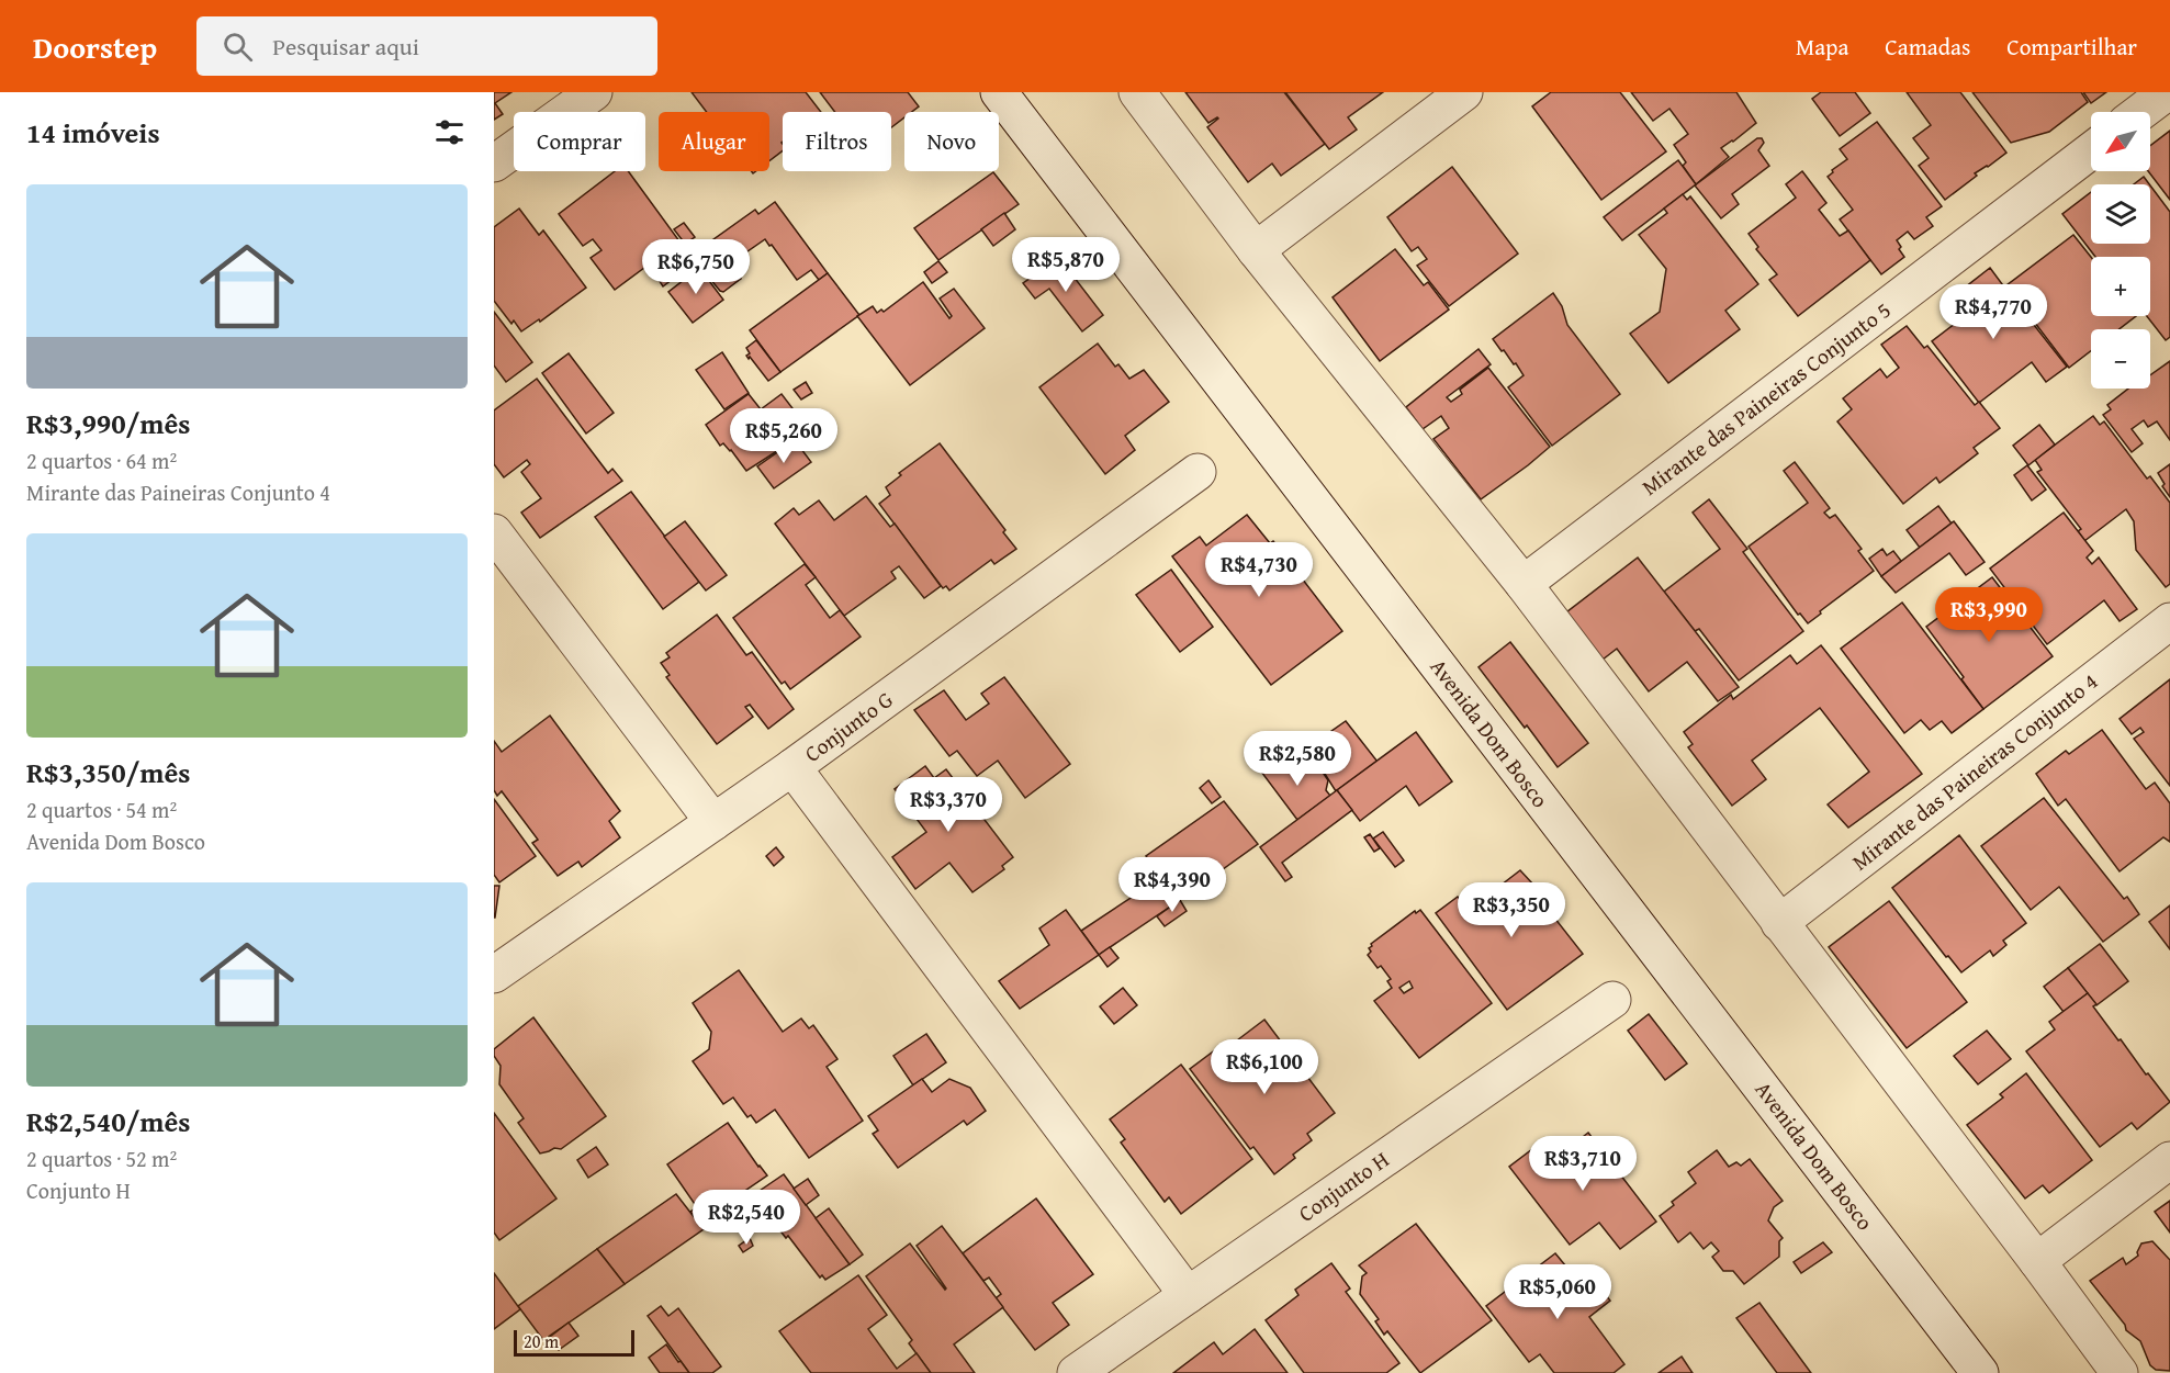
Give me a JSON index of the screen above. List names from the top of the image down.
{
  "streets": {
    "street": [
      "Mirante das Paineiras Conjunto 5",
      "Conjunto G",
      "Avenida Dom Bosco",
      "Mirante das Paineiras Conjunto 4",
      "Conjunto H"
    ]
  },
  "scale_bar": "20 m",
  "north": "bottom left",
  "page": {
    "header": "Doorstep",
    "search": "Pesquisar aqui",
    "nav": ["Mapa", "Camadas", "Compartilhar"],
    "heading": "14 imóveis",
    "map_buttons": ["+", "−"],
    "chip": [
      "Comprar",
      "Alugar",
      "Filtros",
      "Novo"
    ],
    "list": [
      {
        "name": "R$3,990/mês",
        "note": "2 quartos · 64 m² · Mirante das Paineiras Conjunto 4"
      },
      {
        "name": "R$3,350/mês",
        "note": "2 quartos · 54 m² · Avenida Dom Bosco"
      },
      {
        "name": "R$2,540/mês",
        "note": "2 quartos · 52 m² · Conjunto H"
      }
    ],
    "price": [
      "R$5,870",
      "R$6,750",
      "R$4,770",
      "R$5,260",
      "R$4,730",
      "R$3,990",
      "R$2,580",
      "R$3,370",
      "R$4,390",
      "R$3,350",
      "R$6,100",
      "R$3,710",
      "R$2,540",
      "R$5,060"
    ],
    "scale": "20 m"
  }
}
